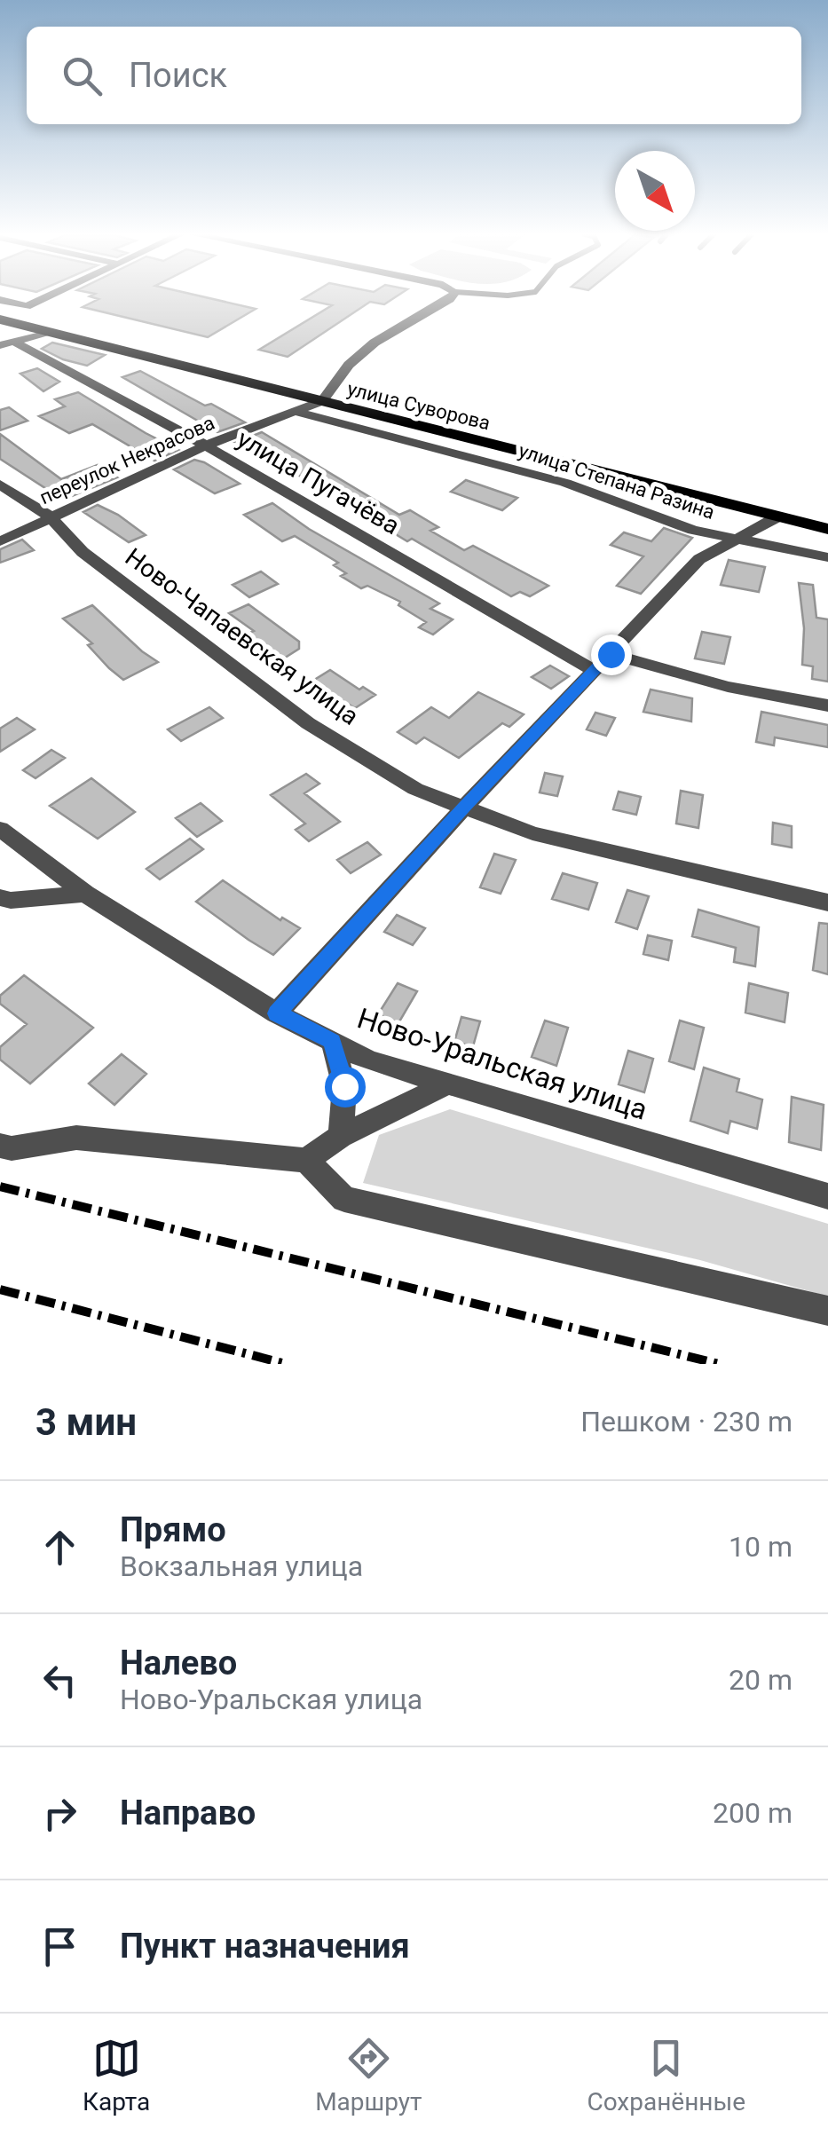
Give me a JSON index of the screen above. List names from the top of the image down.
{
  "streets": {
    "main road": ["улица Суворова"],
    "street": [
      "переулок Некрасова",
      "улица Степана Разина",
      "улица Пугачёва",
      "Ново-Чапаевская улица",
      "Ново-Уральская улица"
    ]
  },
  "crossings": [
    ["улица Суворова", "переулок Некрасова"],
    ["переулок Некрасова", "улица Степана Разина"],
    ["переулок Некрасова", "улица Пугачёва"],
    ["переулок Некрасова", "Ново-Чапаевская улица"]
  ],
  "north": "bottom right",
  "page": {
    "search": "Поиск",
    "heading": ["3 мин", "Пешком · 230 m"],
    "list": [
      ["Прямо", "Вокзальная улица", "10 m"],
      ["Налево", "Ново-Уральская улица", "20 m"],
      ["Направо", "200 m"],
      "Пункт назначения"
    ],
    "nav": ["Карта", "Маршрут", "Сохранённые"]
  }
}
